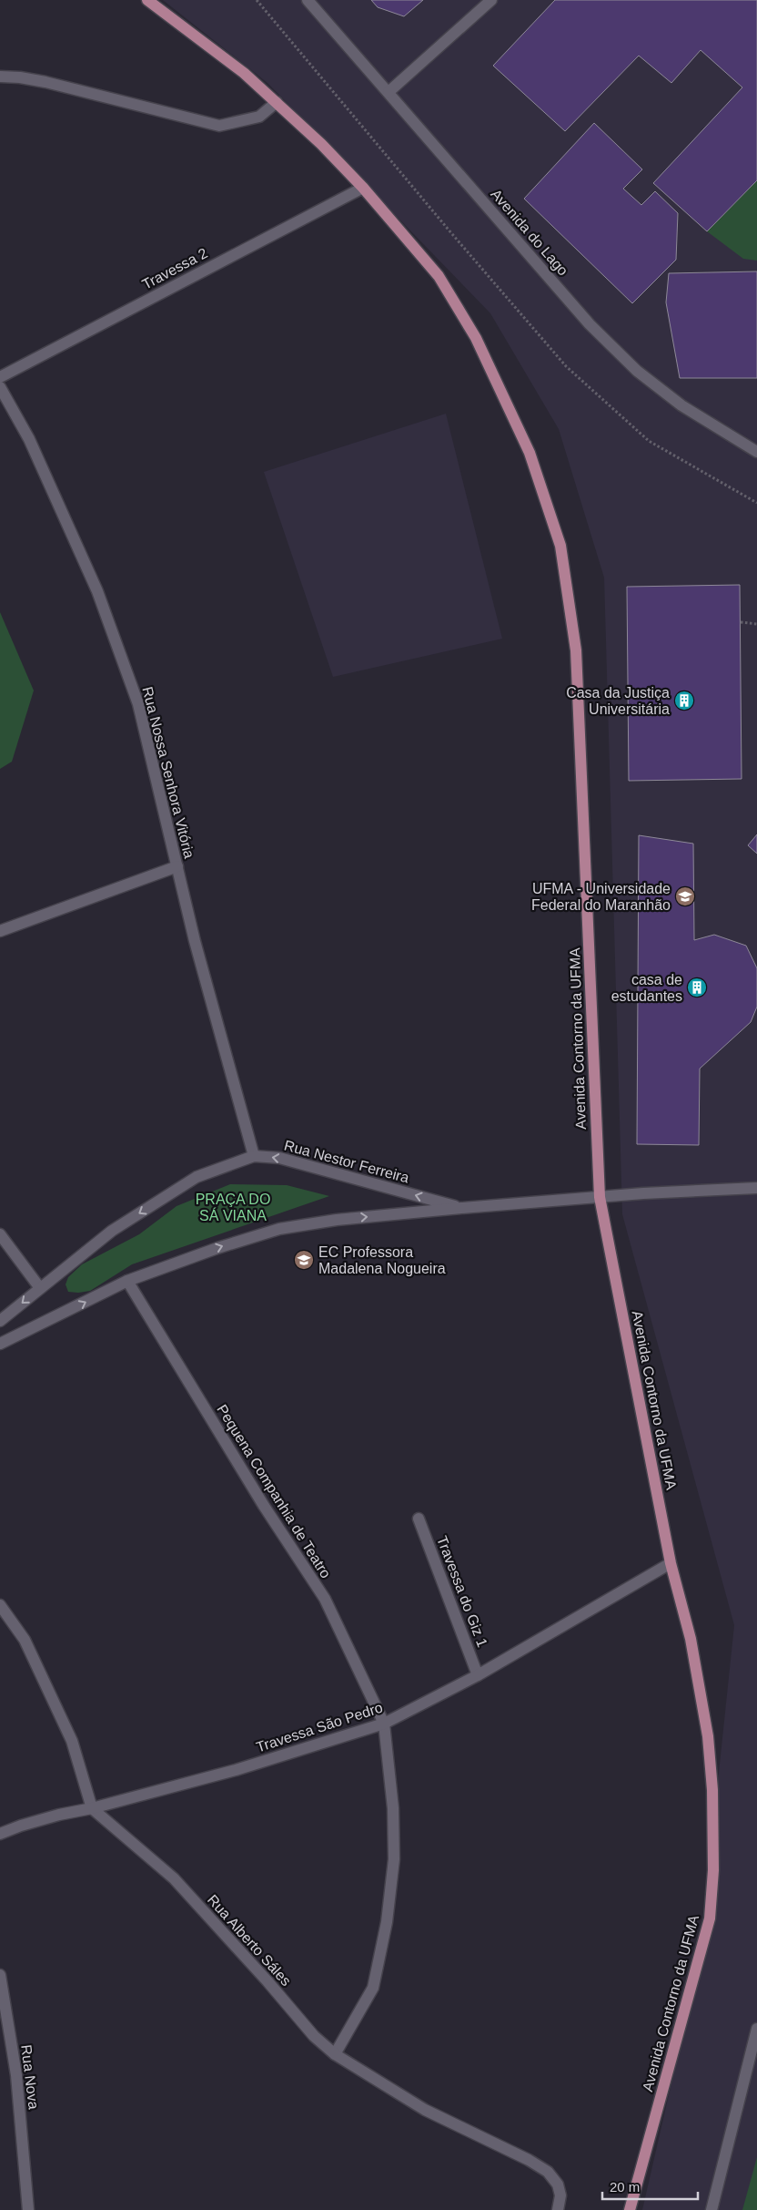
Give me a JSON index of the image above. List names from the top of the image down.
{
  "streets": {
    "main road": ["Avenida Contorno da UFMA"],
    "street": [
      "Avenida do Lago",
      "Travessa 2",
      "Rua Nossa Senhora Vitória",
      "Rua Nestor Ferreira",
      "Pequena Companhia de Teatro",
      "Travessa do Giz 1",
      "Travessa São Pedro",
      "Rua Alberto Sáles",
      "Rua Nova"
    ]
  },
  "crossings": [
    ["Travessa 2", "Avenida Contorno da UFMA"],
    ["Rua Nossa Senhora Vitória", "Rua Nestor Ferreira"],
    ["Avenida Contorno da UFMA", "Rua Nestor Ferreira"],
    ["Avenida Contorno da UFMA", "Travessa São Pedro"],
    ["Rua Nestor Ferreira", "Pequena Companhia de Teatro"],
    ["Pequena Companhia de Teatro", "Travessa São Pedro"],
    ["Travessa do Giz 1", "Travessa São Pedro"],
    ["Travessa São Pedro", "Rua Alberto Sáles"]
  ],
  "parks": ["PRAÇA DO SÁ VIANA"],
  "places": {
    "building": ["Casa da Justiça Universitária", "casa de estudantes"],
    "school or university": ["UFMA - Universidade Federal do Maranhão", "EC Professora Madalena Nogueira"]
  },
  "scale_bar": "20 m"
}
